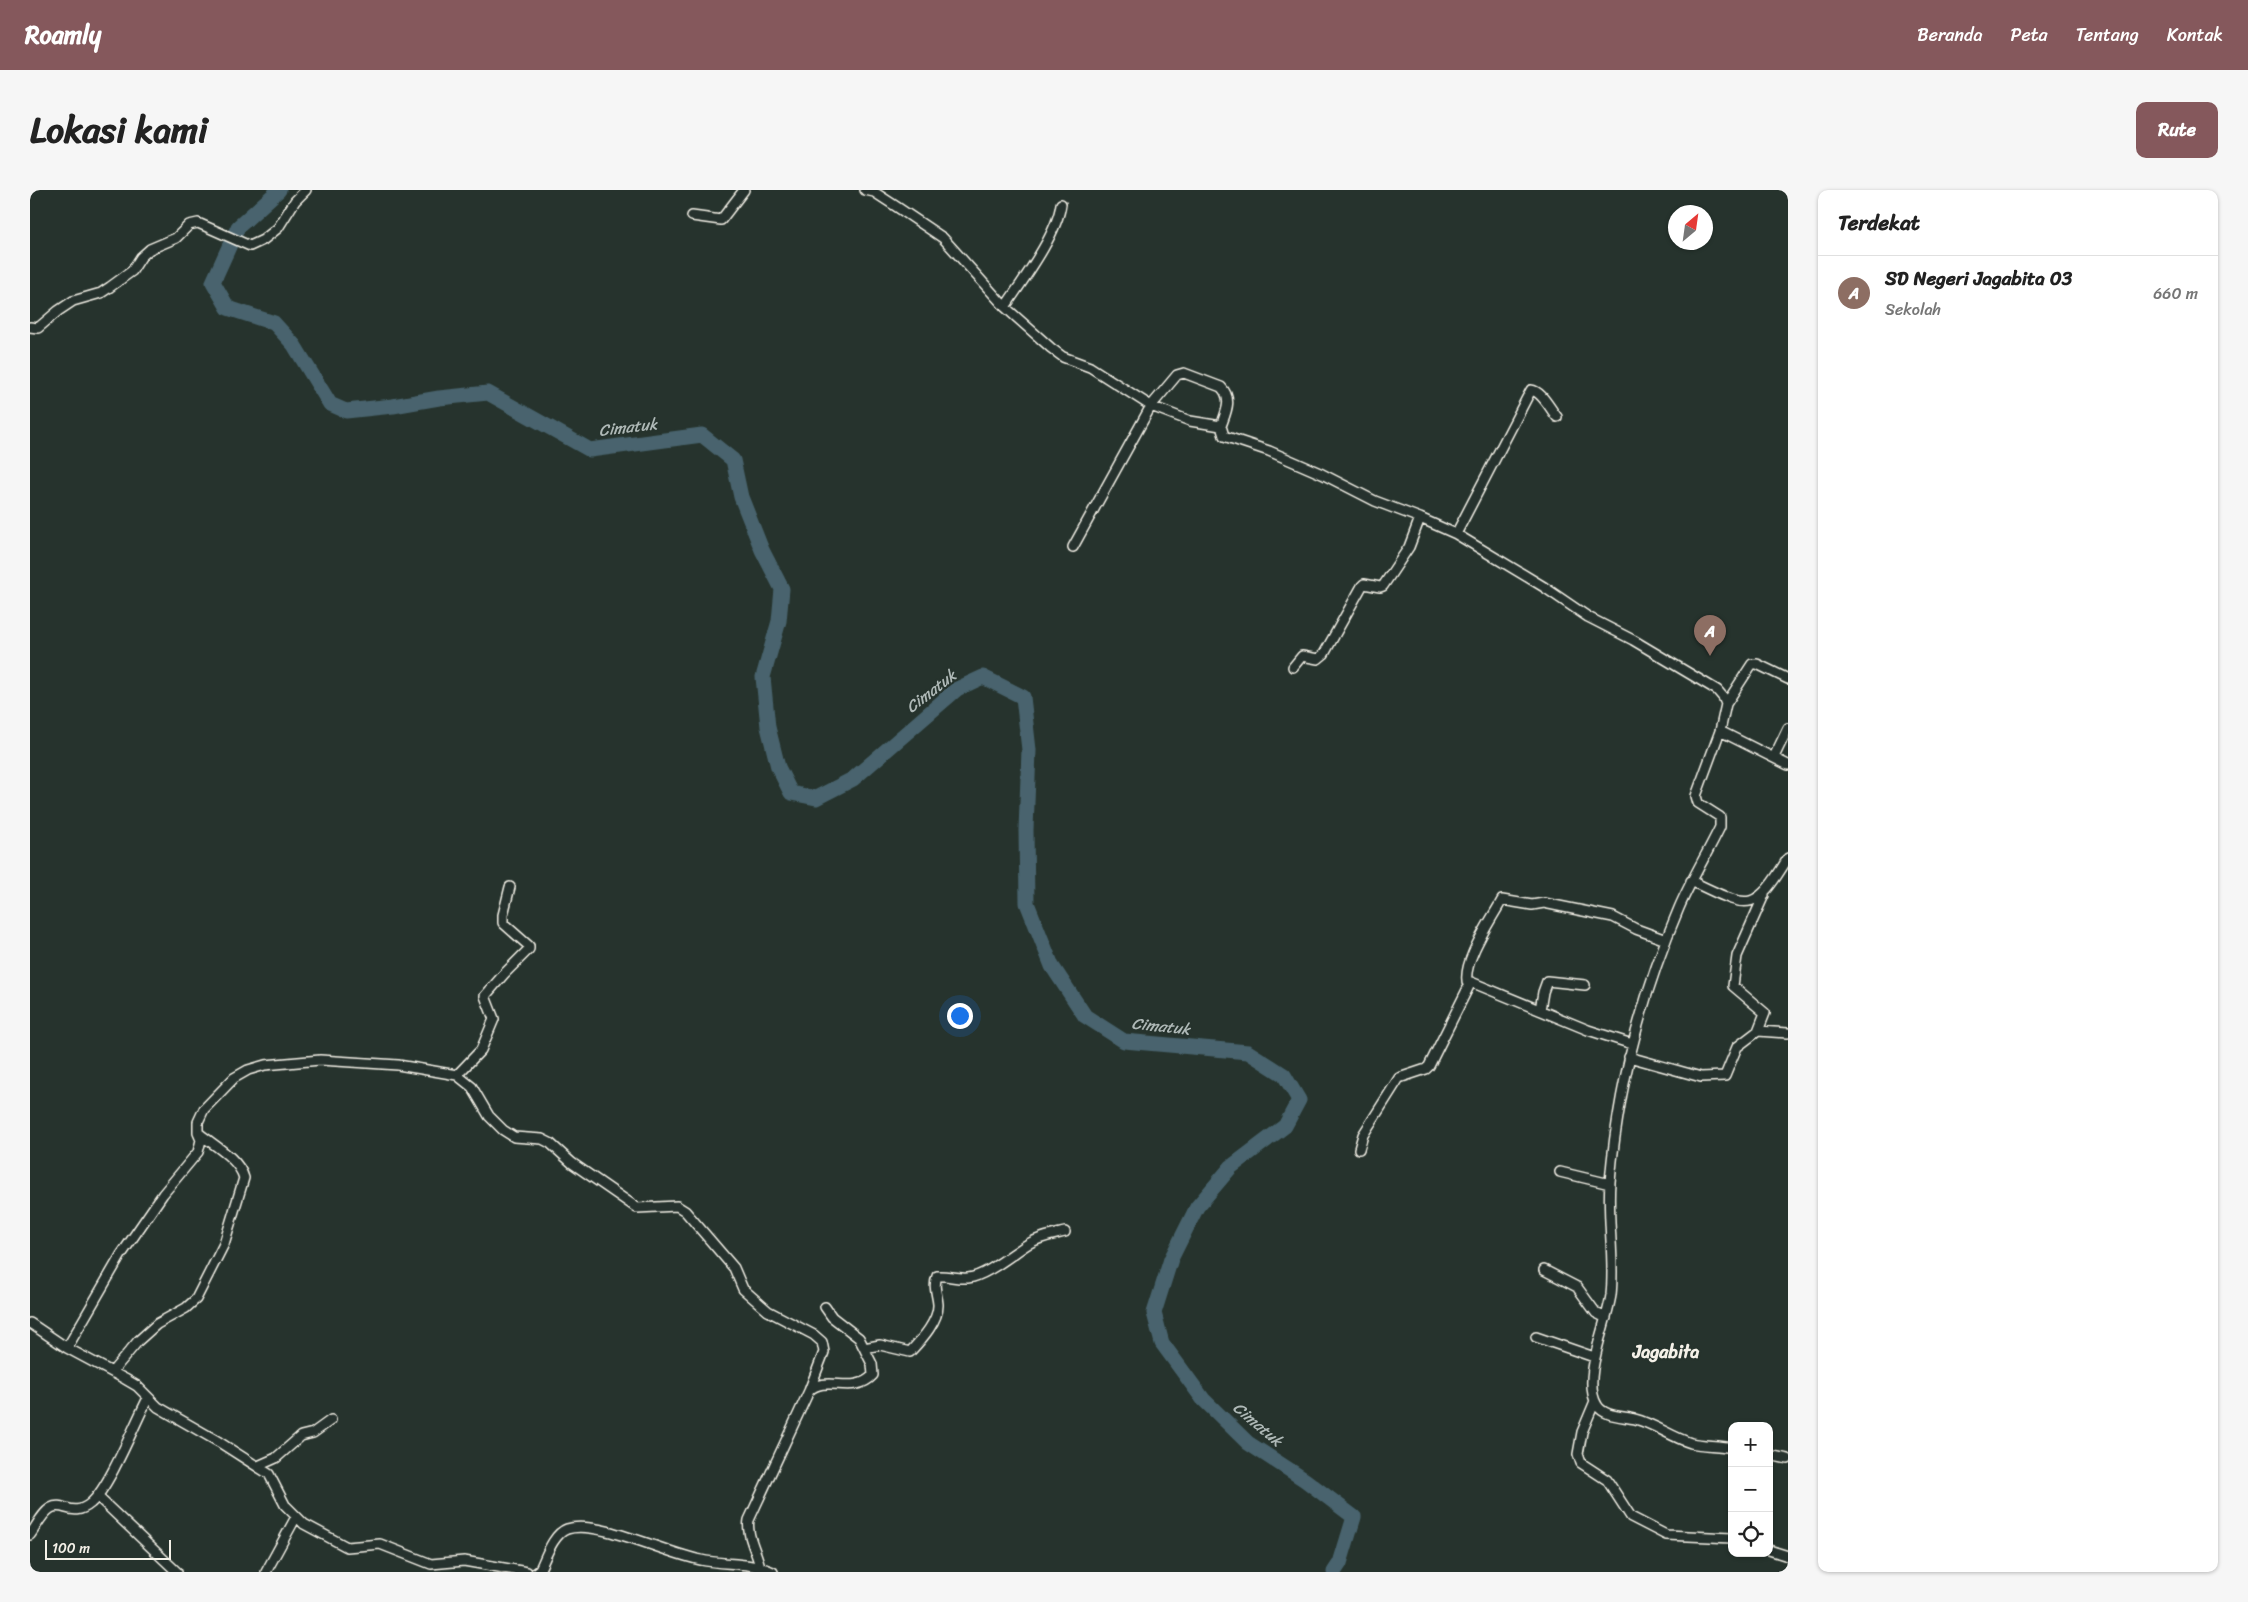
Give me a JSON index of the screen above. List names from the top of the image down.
{
  "districts": ["Jagabita"],
  "water": ["Cimatuk"],
  "scale_bar": "100 m",
  "north": "top right",
  "page": {
    "header": "Roamly",
    "nav": [
      "Beranda",
      "Peta",
      "Tentang",
      "Kontak"
    ],
    "title": "Lokasi kami",
    "buttons": "Rute",
    "heading": "Terdekat",
    "list": [
      {
        "mark": "A",
        "name": "SD Negeri Jagabita 03",
        "note": "Sekolah",
        "value": "660 m"
      }
    ],
    "pins": "A",
    "map_buttons": ["+", "−"],
    "scale": "100 m"
  }
}
